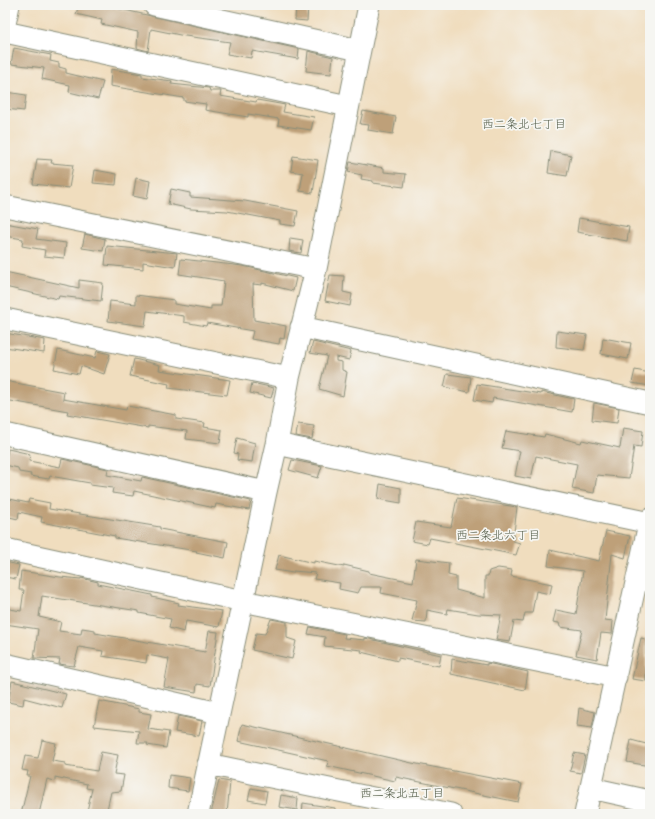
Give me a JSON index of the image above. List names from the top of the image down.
{
  "districts": ["西二条北七丁目", "西二条北六丁目", "西二条北五丁目"]
}
